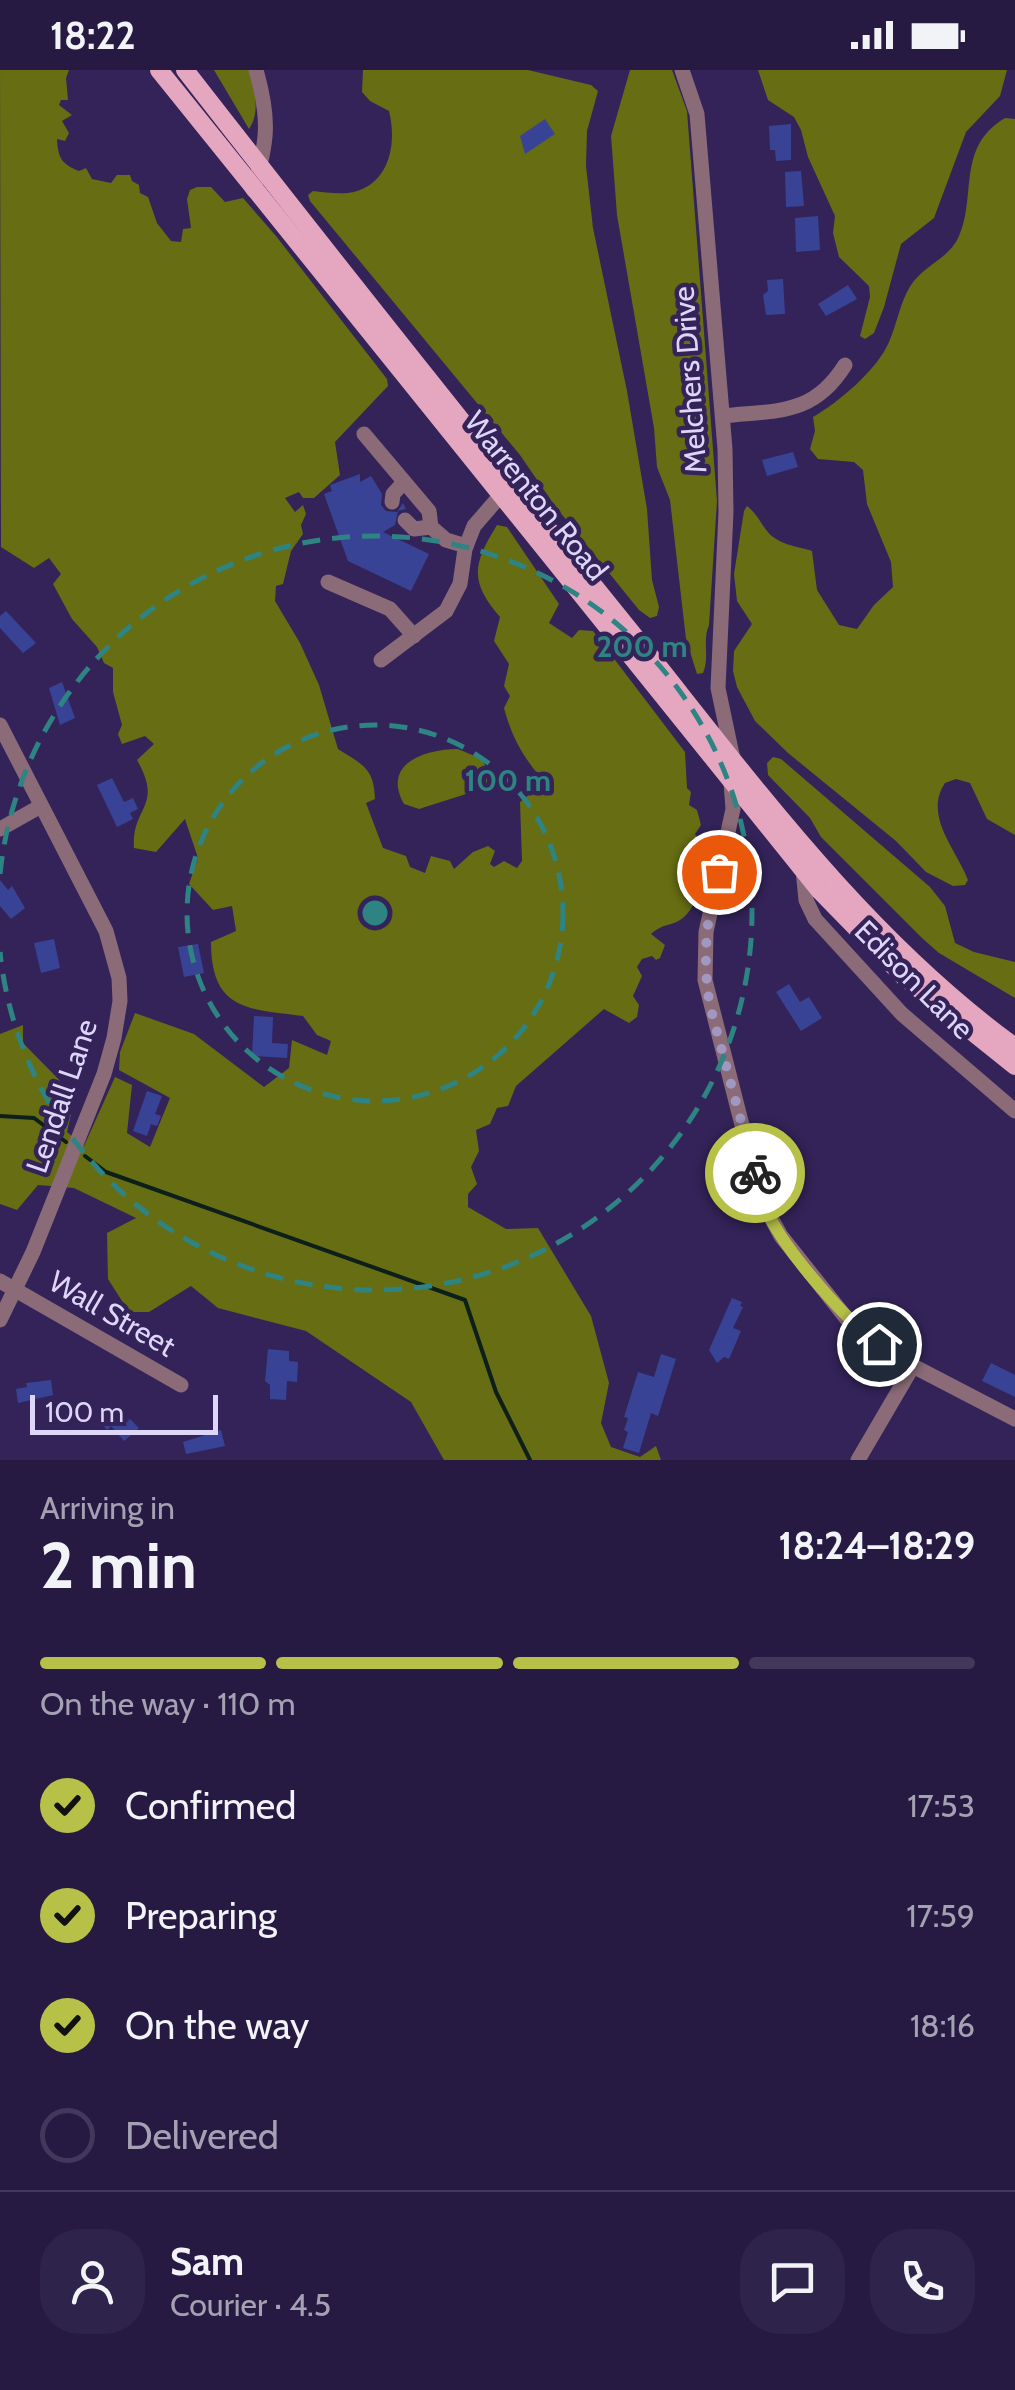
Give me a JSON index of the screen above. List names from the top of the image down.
{
  "streets": {
    "main road": ["Warrenton Road"],
    "street": [
      "Melchers Drive",
      "Edison Lane",
      "Lendall Lane",
      "Wall Street"
    ]
  },
  "crossings": [
    ["Melchers Drive", "Warrenton Road"],
    ["Warrenton Road", "Edison Lane"],
    ["Lendall Lane", "Wall Street"]
  ],
  "scale_bar": "100 m",
  "page": {
    "status": "18:22",
    "scale": "100 m",
    "heading": ["2 min", "Arriving in", "18:24–18:29"],
    "panel": ["Sam", "Courier · 4.5"],
    "bar": "On the way · 110 m",
    "list": [
      ["Confirmed", "17:53"],
      ["Preparing", "17:59"],
      ["On the way", "18:16"],
      "Delivered"
    ]
  },
  "rings": ["200 m", "100 m"]
}
